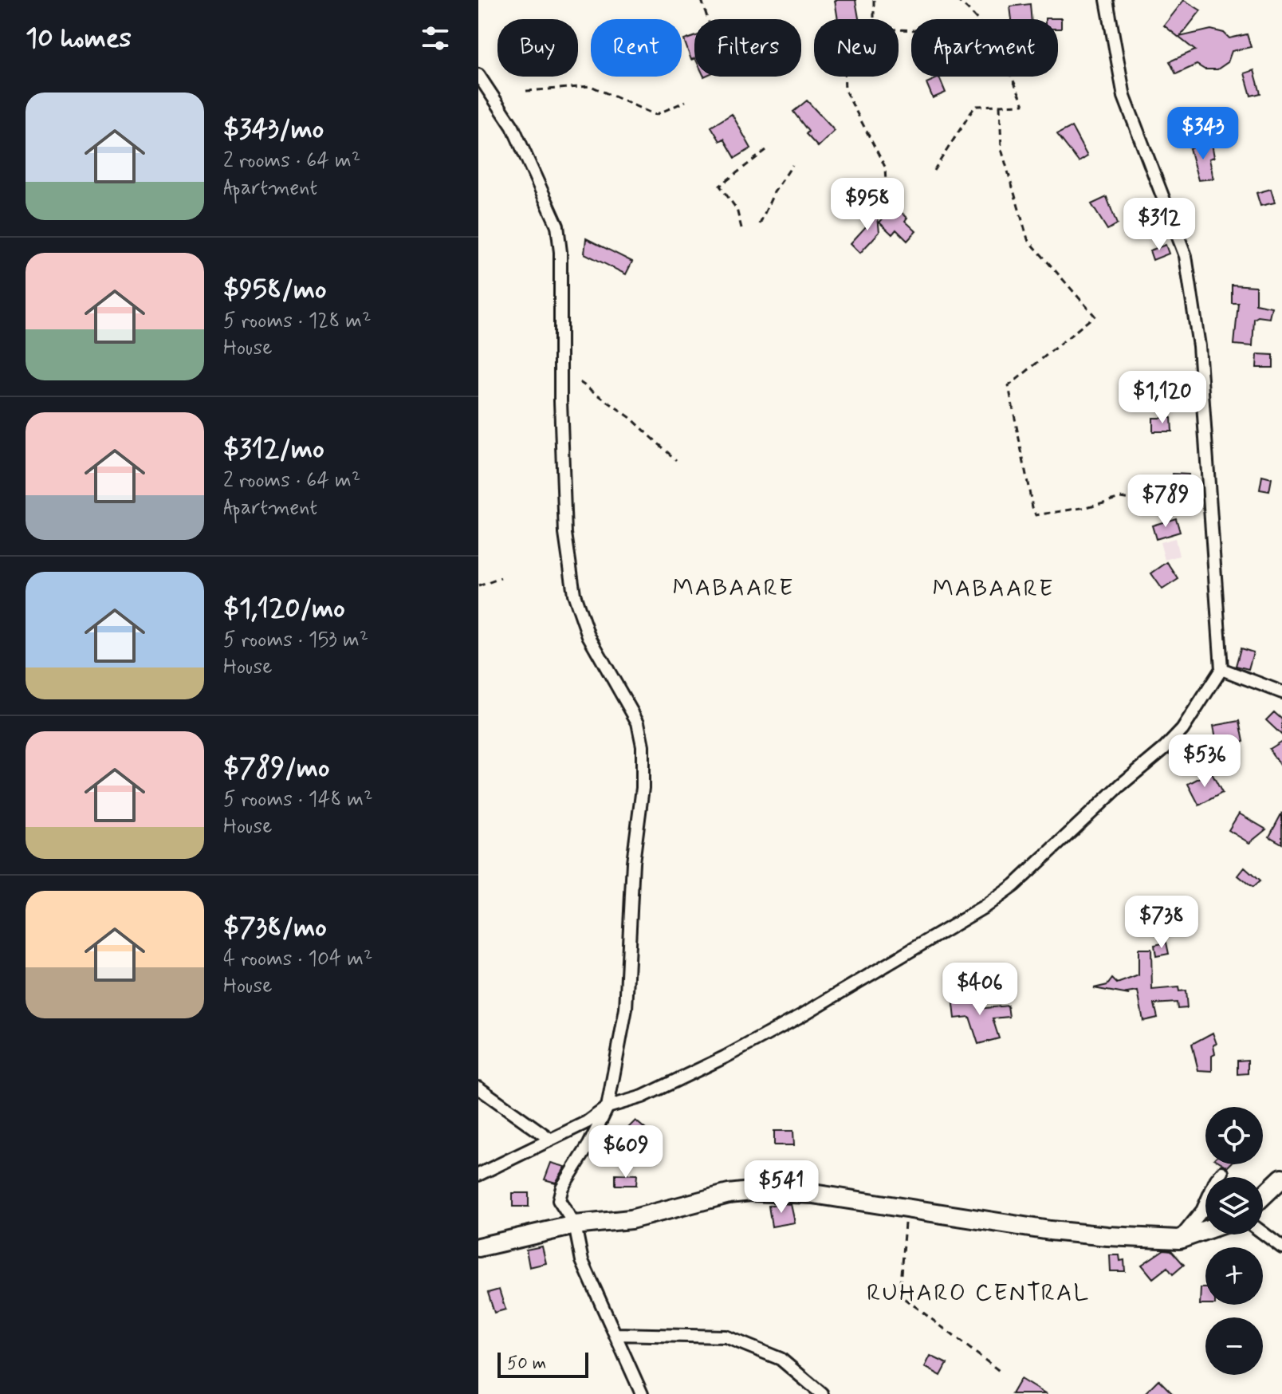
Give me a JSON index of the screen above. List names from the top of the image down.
{
  "districts": ["MABAARE", "MABAARE", "RUHARO CENTRAL"],
  "scale_bar": "50 m",
  "page": {
    "heading": "10 homes",
    "chip": [
      "Buy",
      "Rent",
      "Filters",
      "New",
      "Apartment"
    ],
    "list": [
      {
        "name": "$343/mo",
        "note": "2 rooms · 64 m² · Apartment"
      },
      {
        "name": "$958/mo",
        "note": "5 rooms · 128 m² · House"
      },
      {
        "name": "$312/mo",
        "note": "2 rooms · 64 m² · Apartment"
      },
      {
        "name": "$1,120/mo",
        "note": "5 rooms · 153 m² · House"
      },
      {
        "name": "$789/mo",
        "note": "5 rooms · 148 m² · House"
      },
      {
        "name": "$738/mo",
        "note": "4 rooms · 104 m² · House"
      }
    ],
    "price": [
      "$343",
      "$958",
      "$312",
      "$1,120",
      "$789",
      "$536",
      "$738",
      "$406",
      "$609",
      "$541"
    ],
    "map_buttons": ["+", "−"],
    "scale": "50 m"
  }
}
